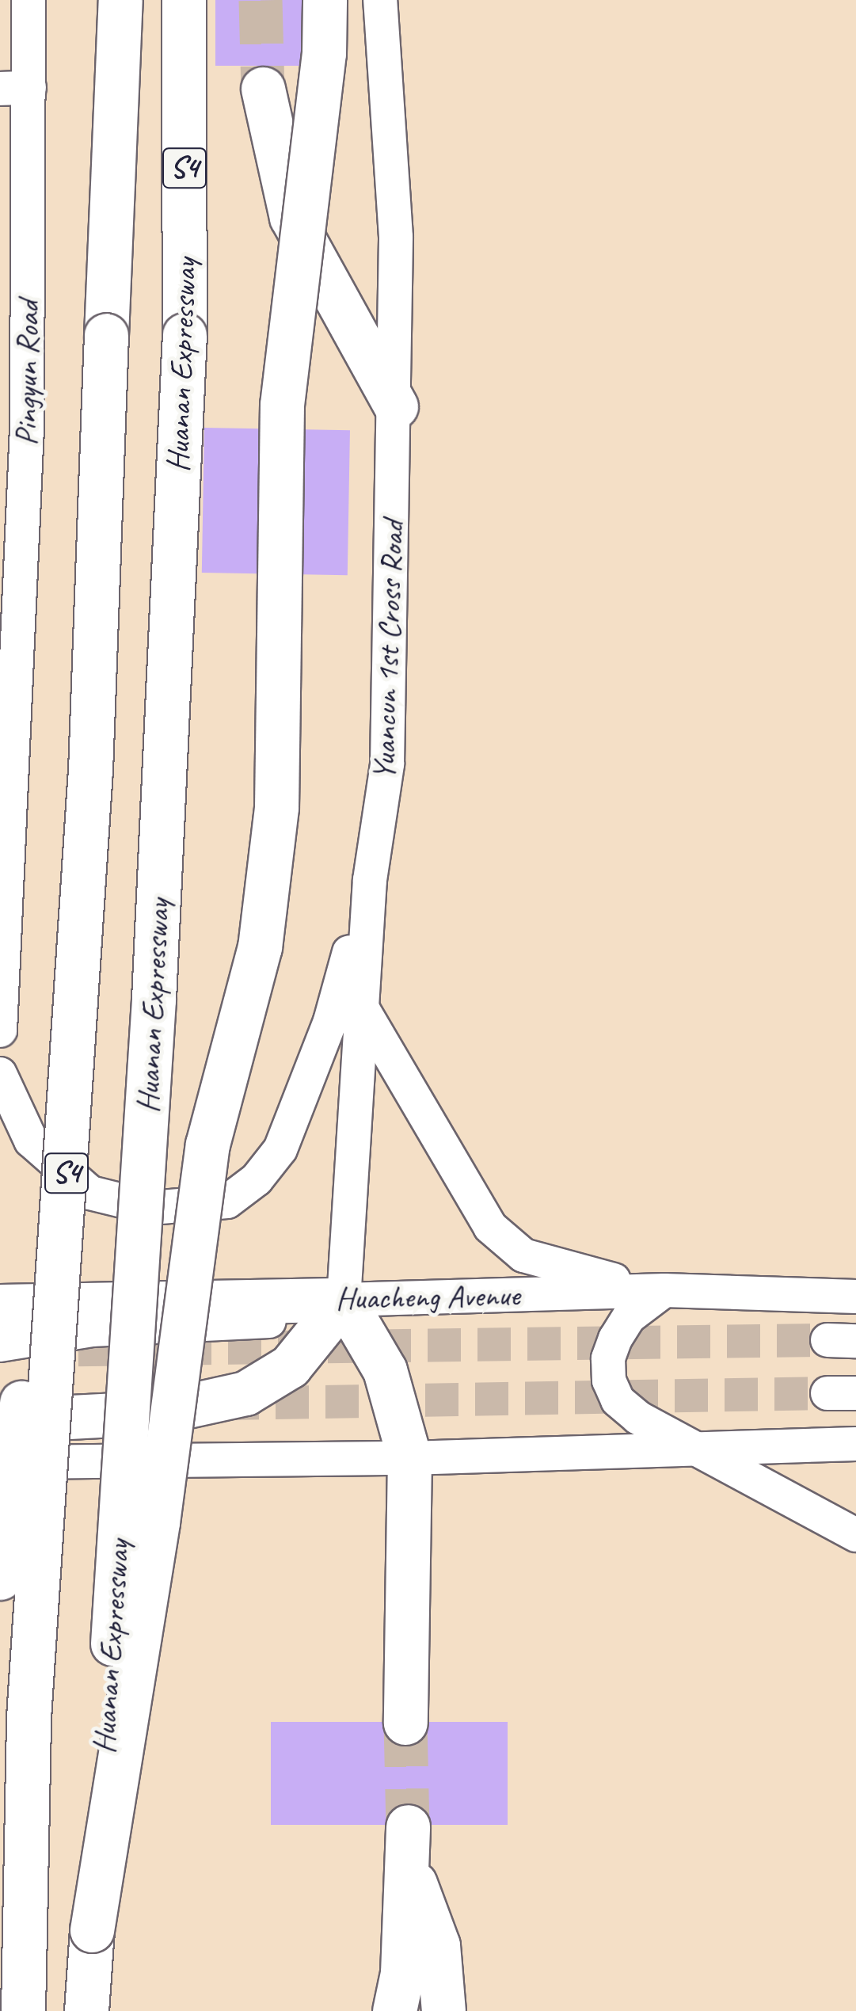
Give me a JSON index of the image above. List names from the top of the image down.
{
  "streets": {
    "main road": ["S4", "Huanan Expressway", "Huacheng Avenue"],
    "street": ["Pingyun Road", "Yuancun 1st Cross Road"]
  },
  "crossings": [
    ["Yuancun 1st Cross Road", "Huacheng Avenue"]
  ]
}
